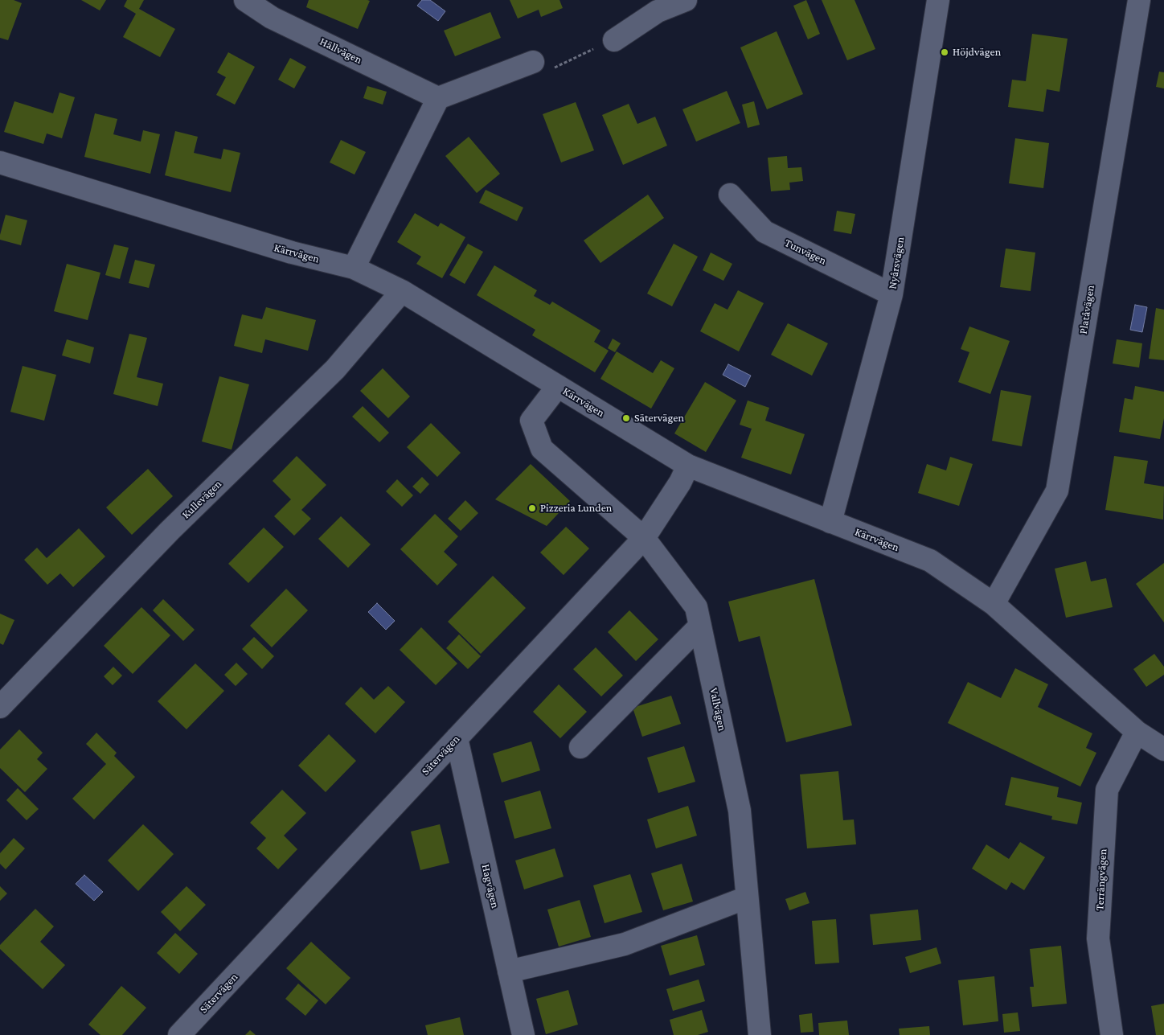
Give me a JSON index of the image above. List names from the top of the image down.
{
  "streets": {
    "street": [
      "Hällvägen",
      "Tunvägen",
      "Kärrvägen",
      "Nyårsvägen",
      "Platåvägen",
      "Kullevägen",
      "Vallvägen",
      "Sätervägen",
      "Terrängvägen",
      "Hagvägen"
    ]
  },
  "crossings": [
    ["Tunvägen", "Nyårsvägen"],
    ["Kärrvägen", "Nyårsvägen"],
    ["Kärrvägen", "Platåvägen"],
    ["Kärrvägen", "Kullevägen"],
    ["Kärrvägen", "Vallvägen"],
    ["Kärrvägen", "Sätervägen"],
    ["Kärrvägen", "Terrängvägen"],
    ["Vallvägen", "Sätervägen"],
    ["Sätervägen", "Hagvägen"]
  ],
  "places": ["Höjdvägen", "Sätervägen", "Pizzeria Lunden"]
}
